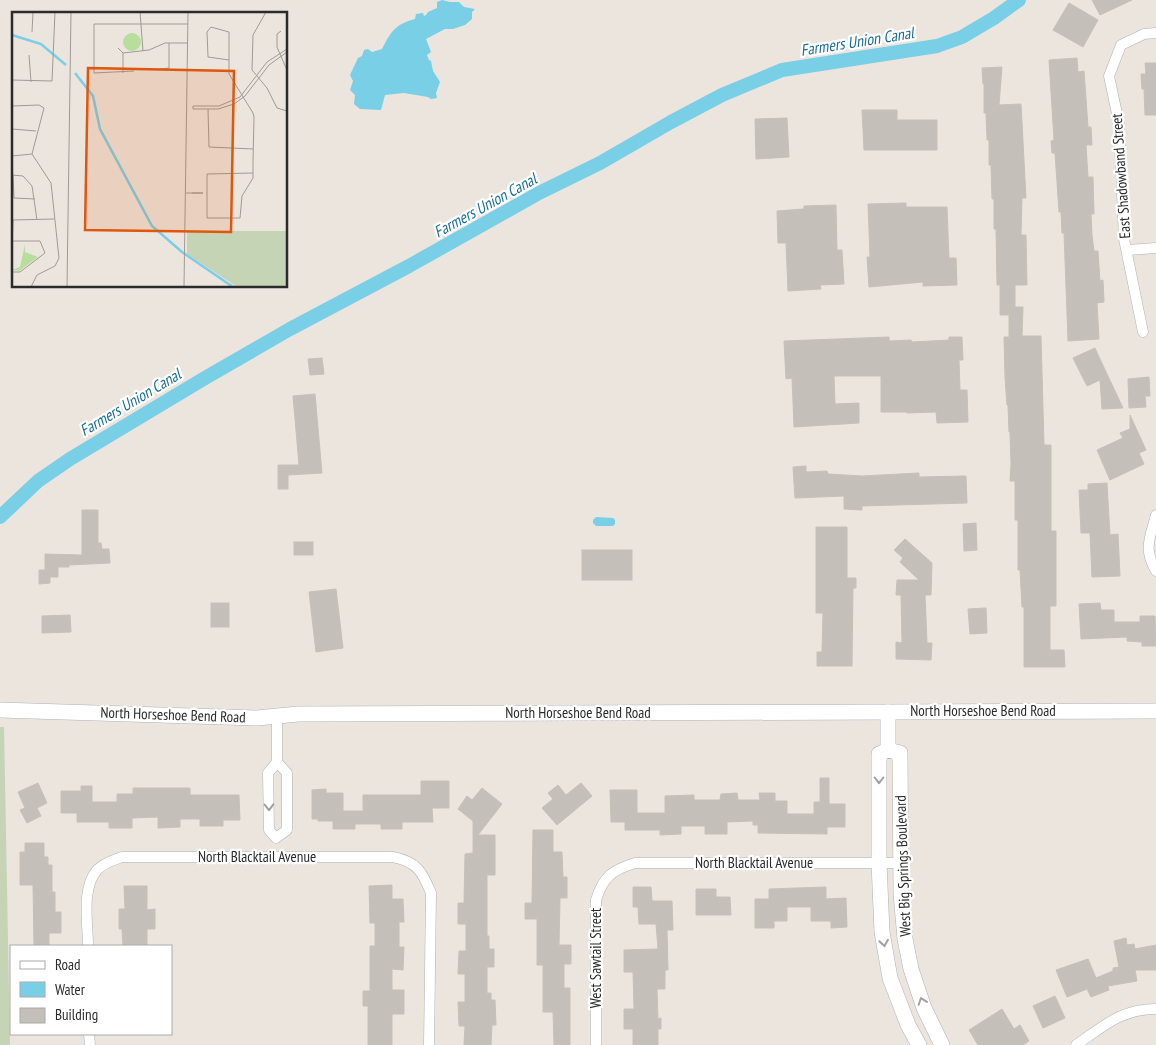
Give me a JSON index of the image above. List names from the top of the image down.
{
  "streets": {
    "street": [
      "East Shadowband Street",
      "North Horseshoe Bend Road",
      "North Blacktail Avenue",
      "West Big Springs Boulevard",
      "West Sawtail Street"
    ]
  },
  "crossings": [
    ["North Horseshoe Bend Road", "West Big Springs Boulevard"],
    ["North Blacktail Avenue", "West Big Springs Boulevard"],
    ["North Blacktail Avenue", "West Sawtail Street"]
  ],
  "water": ["Farmers Union Canal"],
  "legend": ["Road", "Water", "Building"]
}
